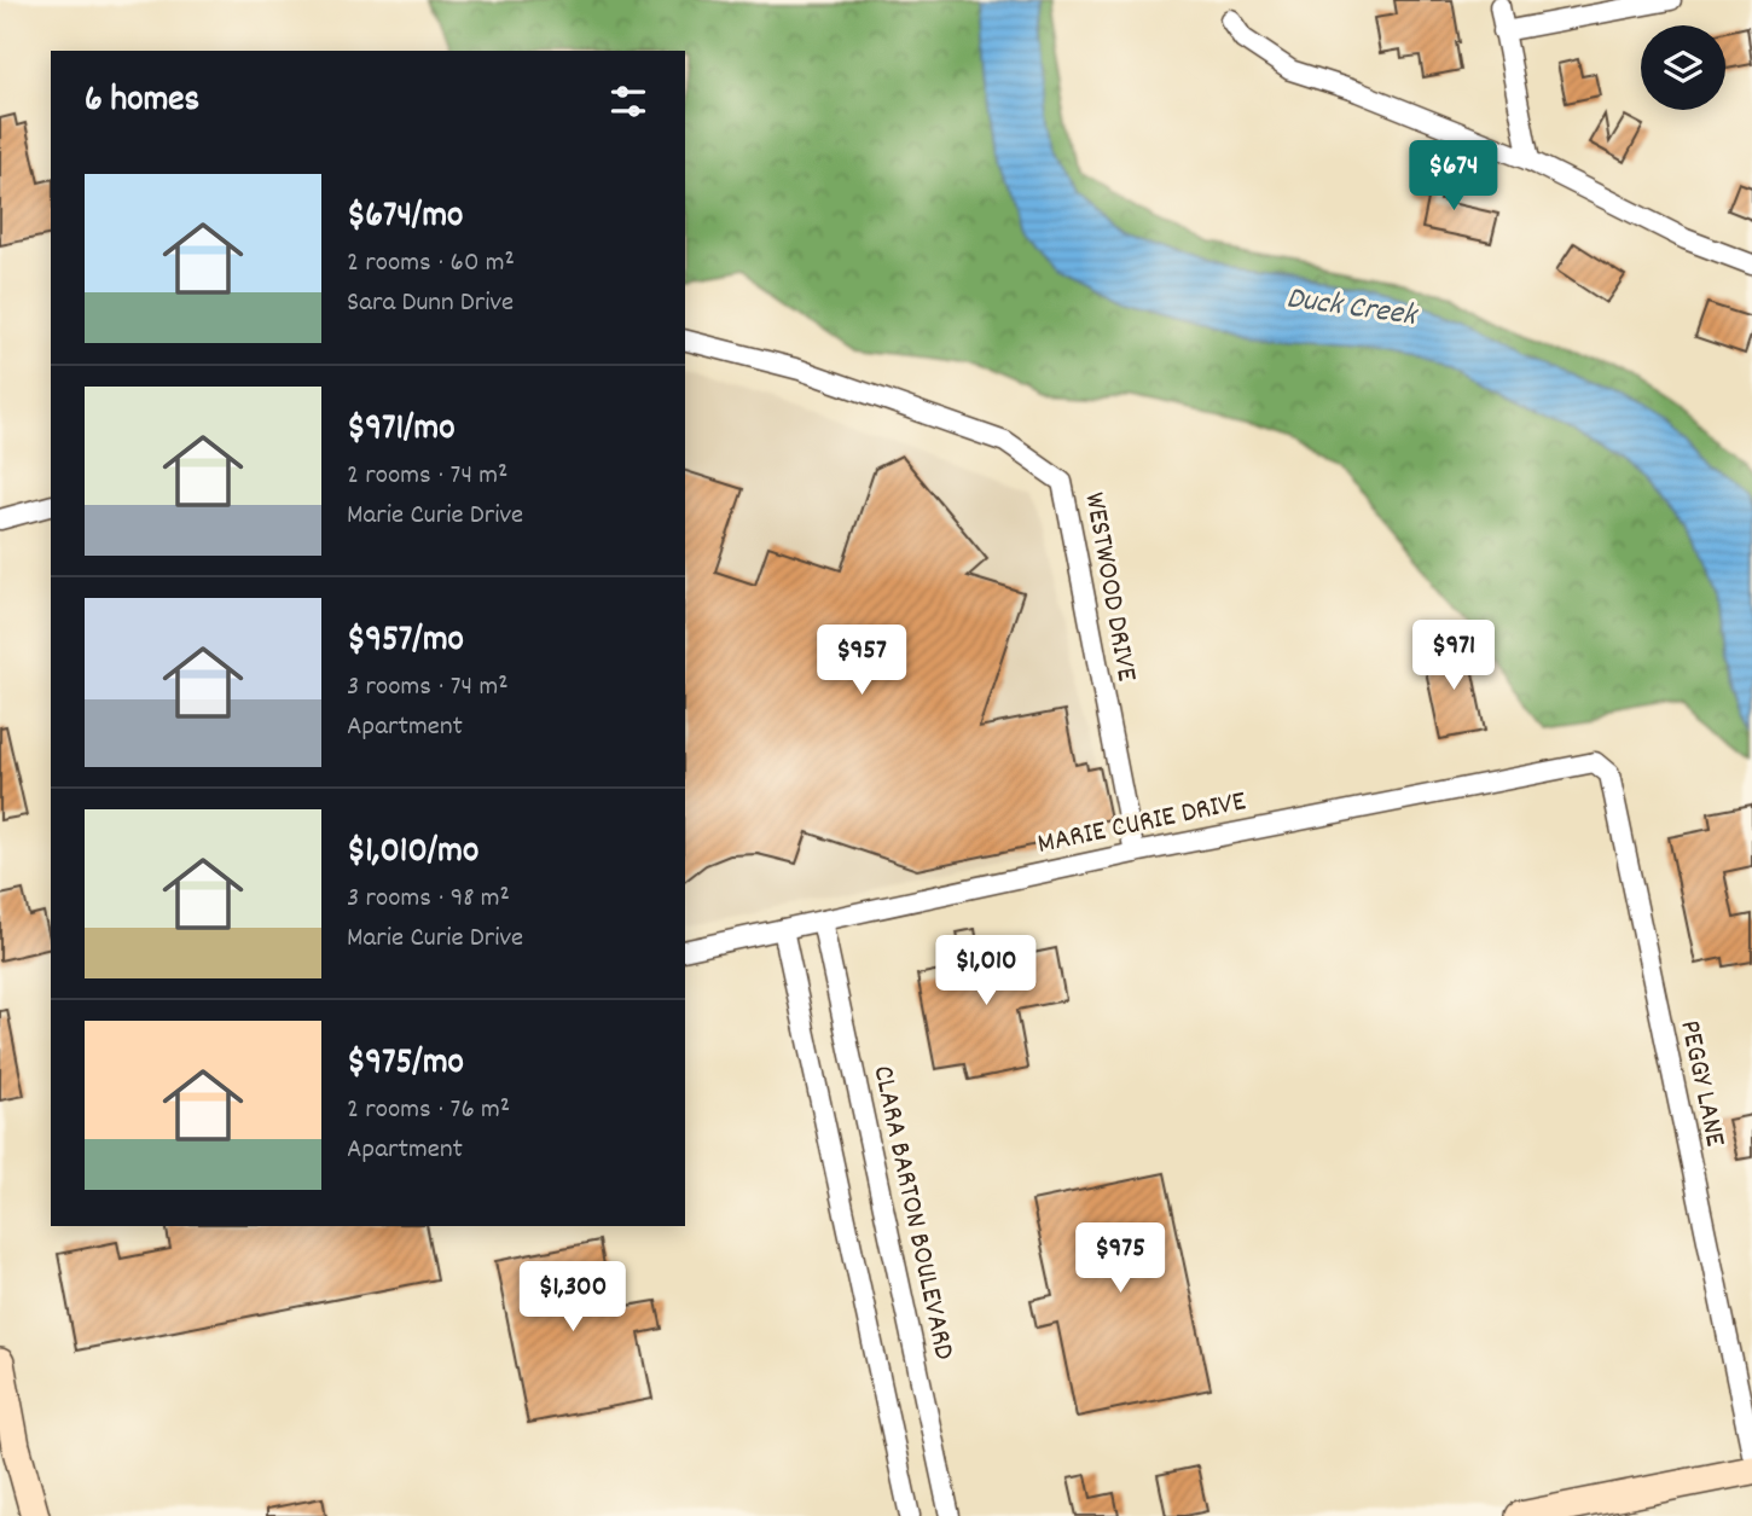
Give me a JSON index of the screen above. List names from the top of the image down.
{
  "streets": {
    "street": [
      "WESTWOOD DRIVE",
      "MARIE CURIE DRIVE",
      "PEGGY LANE",
      "CLARA BARTON BOULEVARD"
    ]
  },
  "crossings": [
    ["WESTWOOD DRIVE", "MARIE CURIE DRIVE"],
    ["MARIE CURIE DRIVE", "PEGGY LANE"],
    ["MARIE CURIE DRIVE", "CLARA BARTON BOULEVARD"]
  ],
  "water": ["Duck Creek"],
  "page": {
    "heading": "6 homes",
    "price": [
      "$674",
      "$971",
      "$957",
      "$1,010",
      "$975",
      "$1,300"
    ],
    "list": [
      {
        "name": "$674/mo",
        "note": "2 rooms · 60 m² · Sara Dunn Drive"
      },
      {
        "name": "$971/mo",
        "note": "2 rooms · 74 m² · Marie Curie Drive"
      },
      {
        "name": "$957/mo",
        "note": "3 rooms · 74 m² · Apartment"
      },
      {
        "name": "$1,010/mo",
        "note": "3 rooms · 98 m² · Marie Curie Drive"
      },
      {
        "name": "$975/mo",
        "note": "2 rooms · 76 m² · Apartment"
      }
    ]
  }
}
